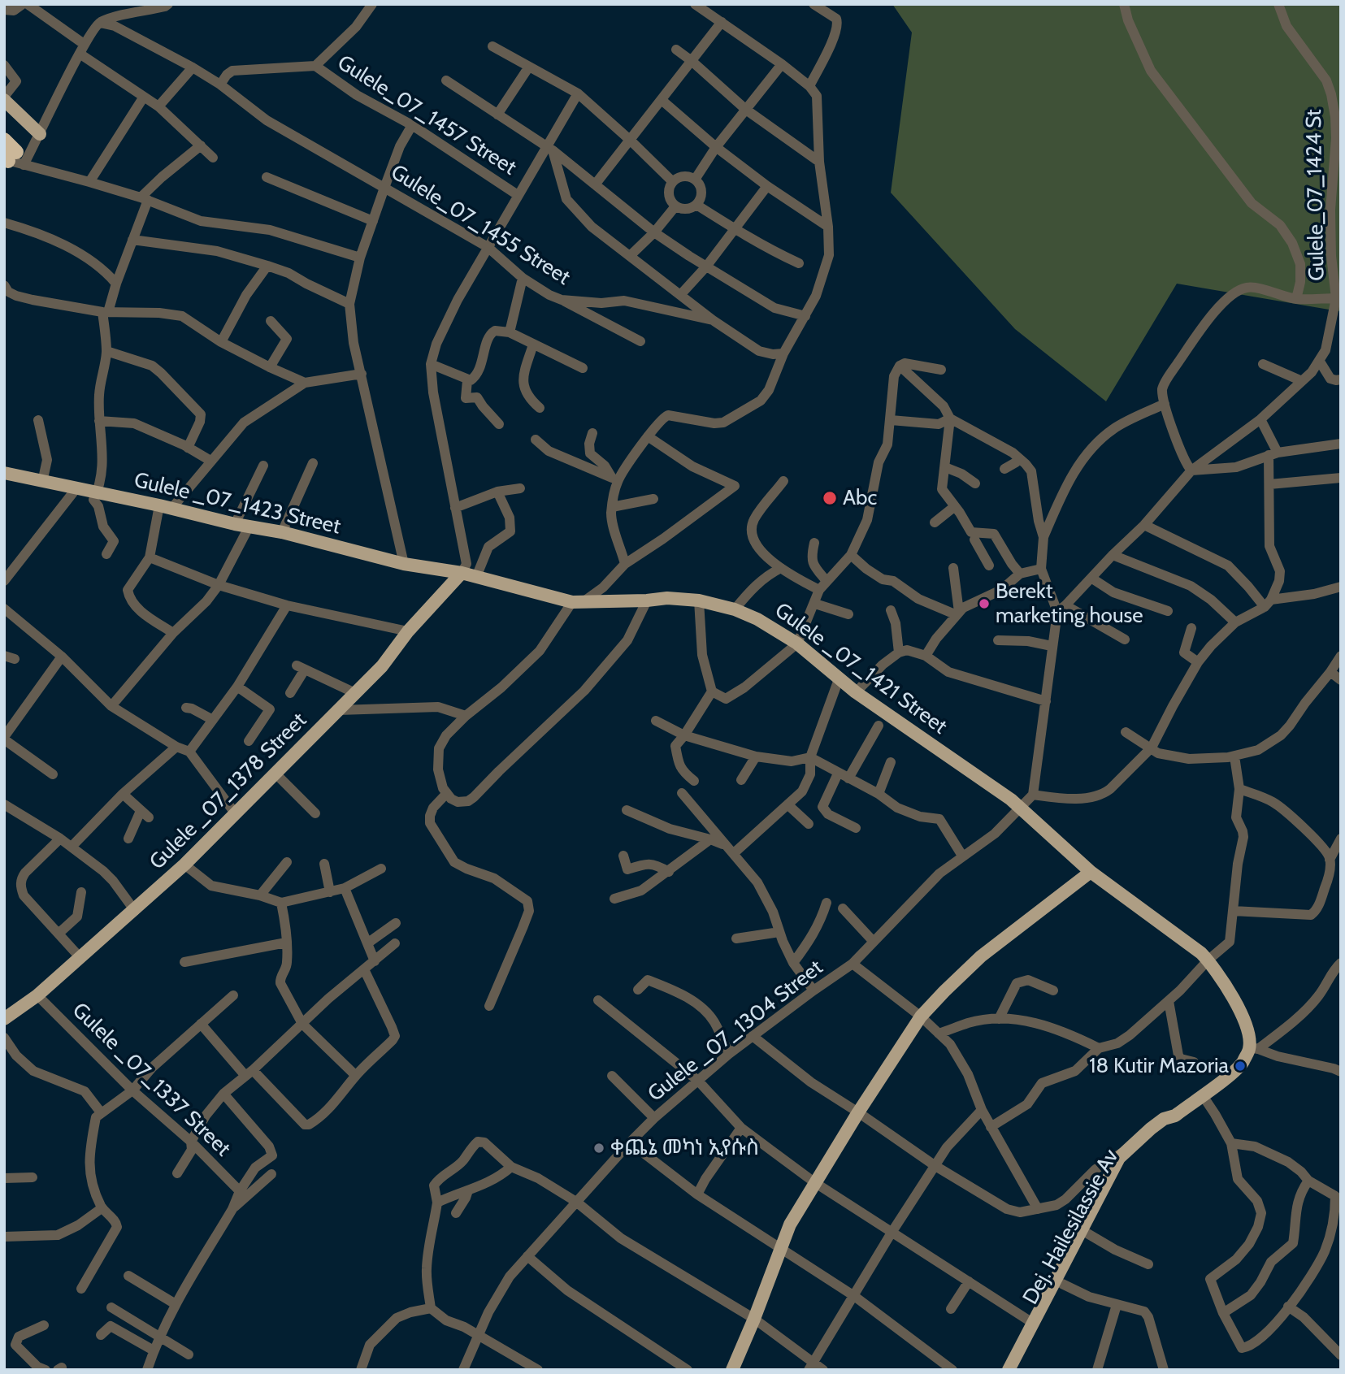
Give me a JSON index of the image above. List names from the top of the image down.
{
  "streets": {
    "main road": [
      "Gulele _07_1423 Street",
      "Gulele _07_1421 Street",
      "Gulele _07_1378 Street",
      "Dej. Hailesilassie Av"
    ],
    "street": [
      "Gulele_07_1457 Street",
      "Gulele_07_1424 St",
      "Gulele_07_1455 Street",
      "Gulele _07_1304 Street",
      "Gulele _07_1337 Street"
    ]
  },
  "crossings": [
    ["Gulele _07_1423 Street", "Gulele _07_1421 Street"],
    ["Gulele _07_1423 Street", "Gulele _07_1378 Street"],
    ["Gulele _07_1421 Street", "Gulele _07_1378 Street"],
    ["Gulele _07_1421 Street", "Gulele _07_1304 Street"],
    ["Gulele _07_1378 Street", "Gulele _07_1337 Street"]
  ],
  "places": [
    "Abc",
    "Berekt marketing house",
    "18 Kutir Mazoria",
    "ቀጨኔ መካነ ኢየሱስ"
  ]
}
